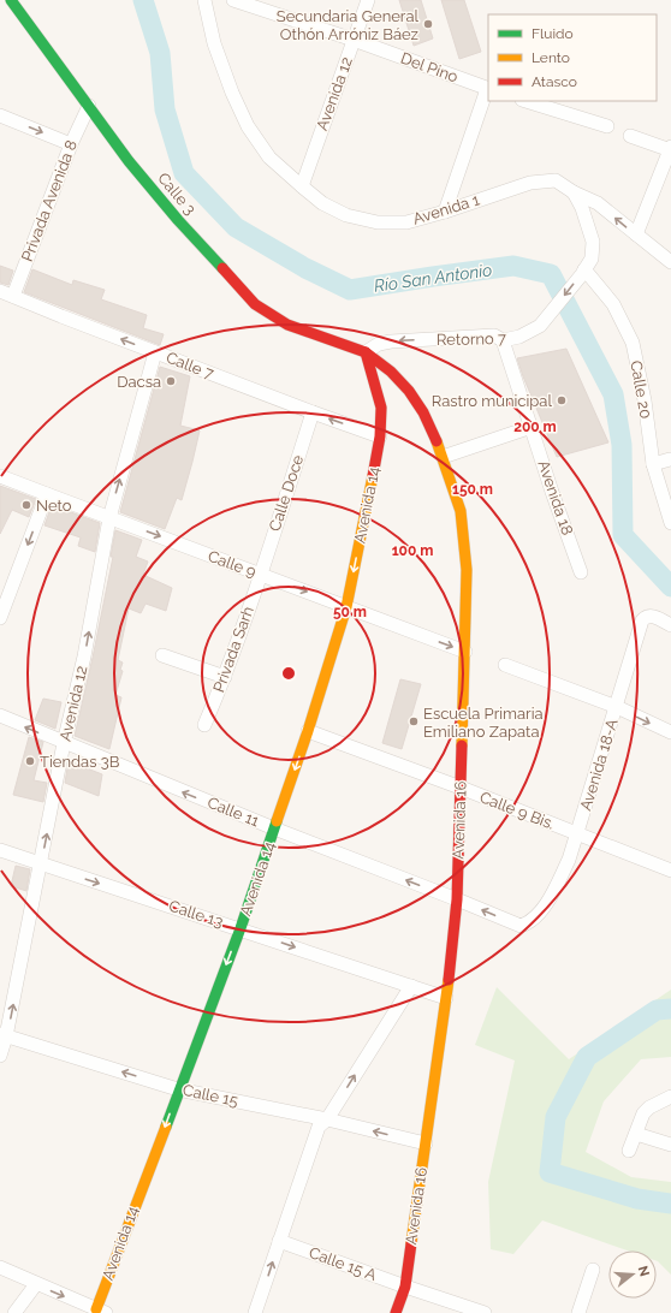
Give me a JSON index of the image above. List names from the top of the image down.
{
  "streets": {
    "street": [
      "Del Pino",
      "Avenida 12",
      "Calle 3",
      "Privada Avenida 8",
      "Avenida 1",
      "Retorno 7",
      "Calle 7",
      "Calle 20",
      "Calle Doce",
      "Avenida 18",
      "Avenida 14",
      "Calle 9",
      "Privada Sarh",
      "Avenida 18-A",
      "Calle 9 Bis.",
      "Calle 11",
      "Avenida 16",
      "Calle 13",
      "Calle 15",
      "Calle 15 A"
    ]
  },
  "crossings": [
    ["Del Pino", "Avenida 12"],
    ["Avenida 12", "Avenida 1"],
    ["Avenida 12", "Calle 7"],
    ["Avenida 12", "Calle 9"],
    ["Avenida 12", "Calle 11"],
    ["Avenida 12", "Calle 13"],
    ["Avenida 12", "Calle 15"],
    ["Calle 3", "Privada Avenida 8"],
    ["Calle 3", "Retorno 7"],
    ["Calle 3", "Avenida 16"],
    ["Privada Avenida 8", "Calle 7"],
    ["Avenida 1", "Retorno 7"],
    ["Retorno 7", "Calle 20"],
    ["Retorno 7", "Avenida 18"],
    ["Retorno 7", "Avenida 16"],
    ["Calle 7", "Calle Doce"],
    ["Calle 7", "Avenida 14"],
    ["Calle Doce", "Calle 9"],
    ["Calle Doce", "Privada Sarh"],
    ["Avenida 14", "Calle 9"],
    ["Avenida 14", "Calle 9 Bis."],
    ["Avenida 14", "Calle 11"],
    ["Avenida 14", "Calle 13"],
    ["Avenida 14", "Calle 15"],
    ["Calle 9", "Privada Sarh"],
    ["Calle 9", "Avenida 16"],
    ["Avenida 18-A", "Calle 9 Bis."],
    ["Avenida 18-A", "Calle 11"],
    ["Calle 9 Bis.", "Avenida 16"],
    ["Calle 11", "Avenida 16"],
    ["Avenida 16", "Calle 13"],
    ["Avenida 16", "Calle 15"],
    ["Avenida 16", "Calle 15 A"]
  ],
  "one_way": [
    "Avenida 12",
    "Retorno 7",
    "Calle 7",
    "Avenida 14",
    "Calle 9",
    "Calle 11",
    "Calle 13",
    "Calle 15"
  ],
  "water": ["Río San Antonio"],
  "places": [
    "Secundaria General Othón Arróniz Báez",
    "Dacsa",
    "Rastro municipal",
    "Neto",
    "Escuela Primaria Emiliano Zapata",
    "Tiendas 3B"
  ],
  "legend": ["Fluido", "Lento", "Atasco"],
  "north": "right",
  "rings": [
    "200 m",
    "150 m",
    "100 m",
    "50 m"
  ]
}
